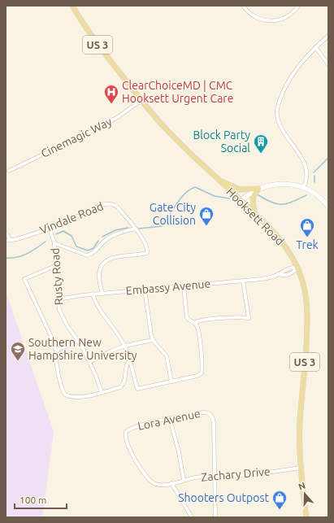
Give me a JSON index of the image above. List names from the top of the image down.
{
  "streets": {
    "main road": ["US 3", "Hooksett Road"],
    "street": [
      "Cinemagic Way",
      "Vindale Road",
      "Rusty Road",
      "Embassy Avenue",
      "Lora Avenue",
      "Zachary Drive"
    ]
  },
  "crossings": [
    ["Cinemagic Way", "Hooksett Road"],
    ["Hooksett Road", "Embassy Avenue"],
    ["Hooksett Road", "Zachary Drive"],
    ["Vindale Road", "Rusty Road"],
    ["Vindale Road", "Embassy Avenue"],
    ["Rusty Road", "Embassy Avenue"],
    ["Lora Avenue", "Zachary Drive"]
  ],
  "places": {
    "hospital": ["ClearChoiceMD | CMC Hooksett Urgent Care"],
    "building": ["Block Party Social"],
    "shop": ["Gate City Collision", "Trek", "Shooters Outpost"],
    "school or university": ["Southern New Hampshire University"]
  },
  "scale_bar": "100 m",
  "north": "top"
}
